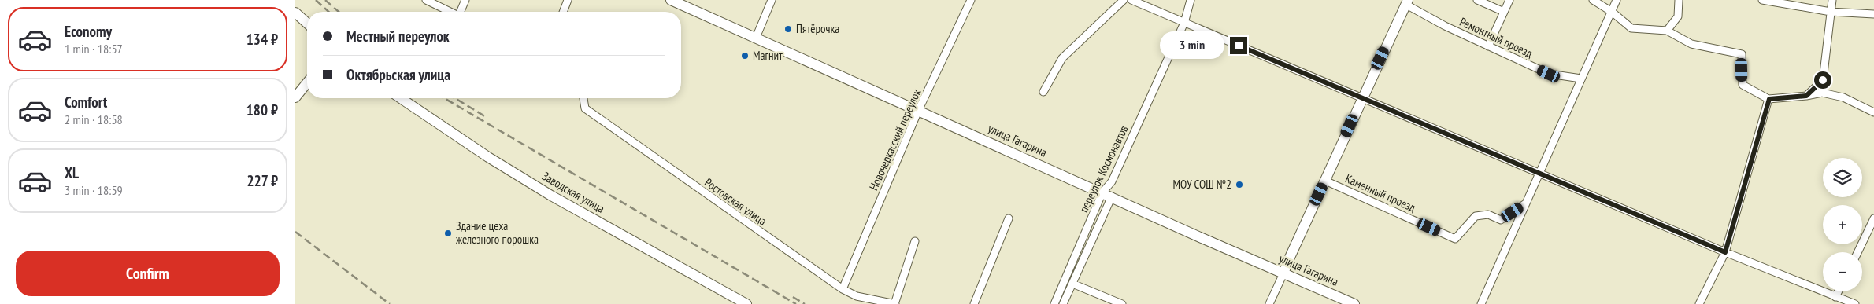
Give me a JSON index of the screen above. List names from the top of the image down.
{
  "streets": {
    "main road": ["улица Гагарина", "Заводская улица"],
    "street": [
      "Ремонтный проезд",
      "Новочеркасский переулок",
      "переулок Космонавтов",
      "Каменный проезд",
      "Ростовская улица"
    ]
  },
  "crossings": [
    ["Новочеркасский переулок", "улица Гагарина"],
    ["Новочеркасский переулок", "Ростовская улица"],
    ["улица Гагарина", "переулок Космонавтов"]
  ],
  "places": [
    "Пятёрочка",
    "Магнит",
    "МОУ СОШ №2",
    "Здание цеха железного порошка"
  ],
  "page": {
    "list": [
      {
        "name": "Economy",
        "note": "1 min · 18:57",
        "value": "134 ₽"
      },
      {
        "name": "Comfort",
        "note": "2 min · 18:58",
        "value": "180 ₽"
      },
      {
        "name": "XL",
        "note": "3 min · 18:59",
        "value": "227 ₽"
      }
    ],
    "banner": ["Местный переулок", "Октябрьская улица"],
    "bubble": "3 min",
    "map_buttons": ["+", "−"],
    "buttons": "Confirm"
  }
}
